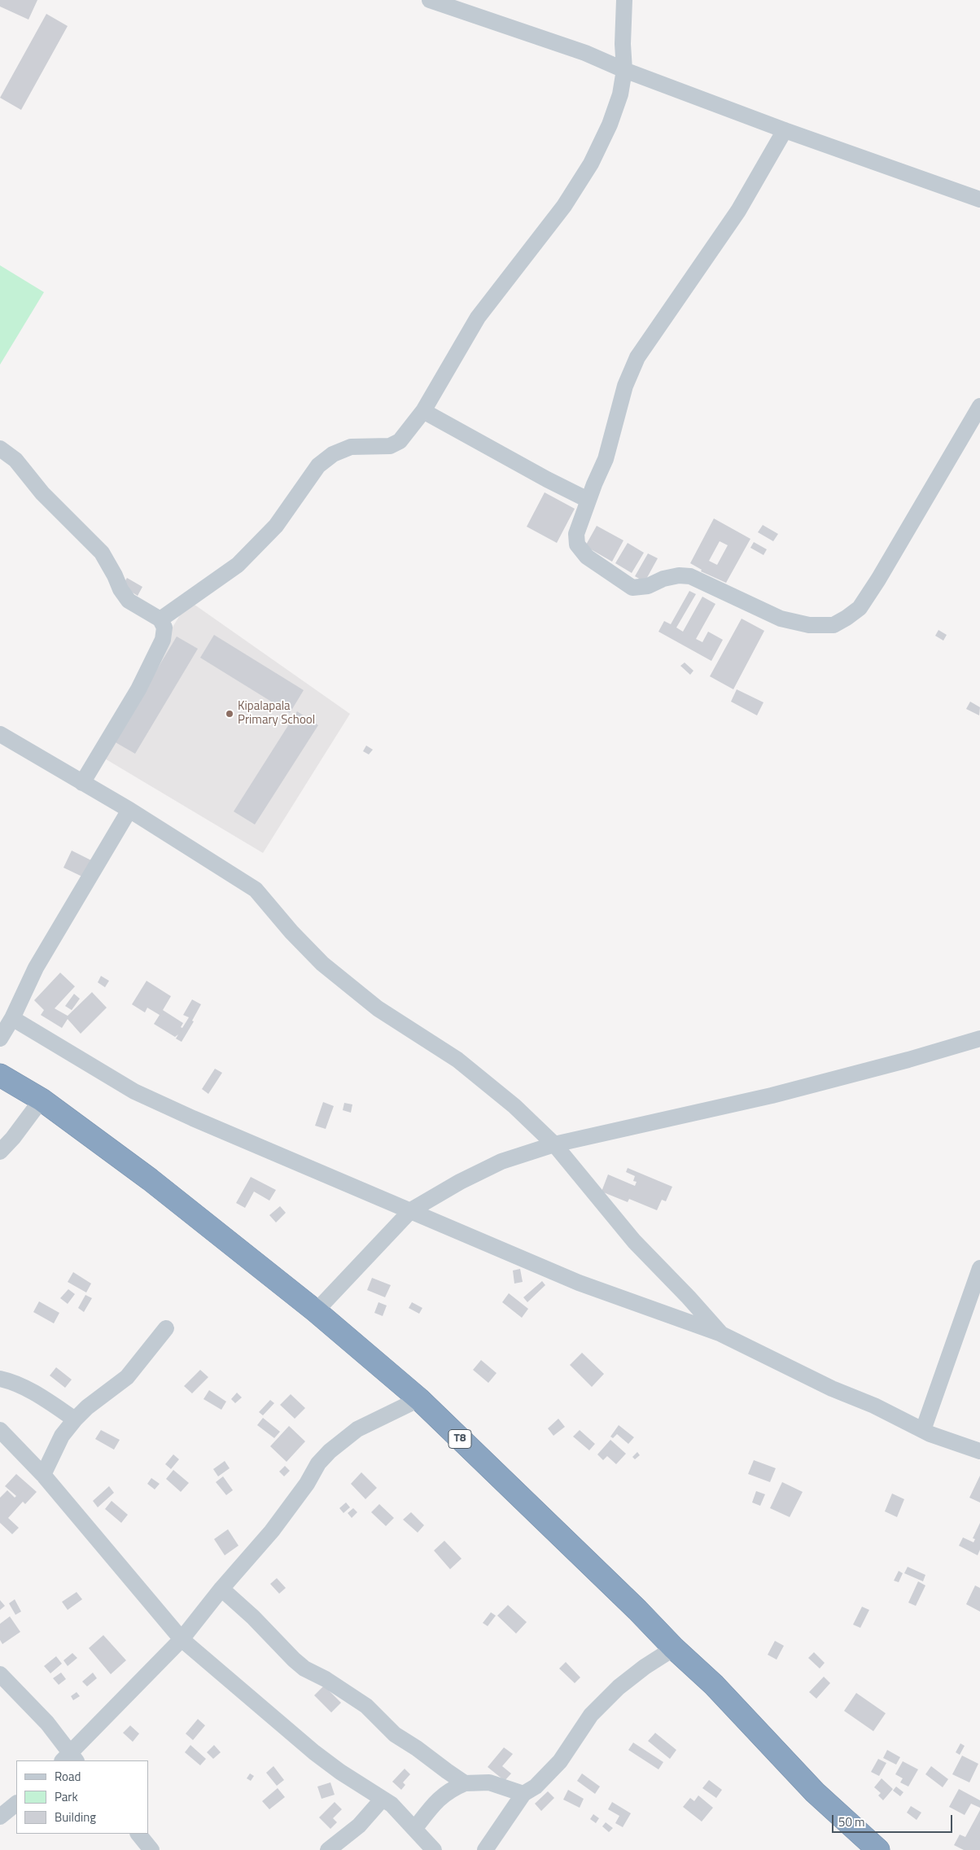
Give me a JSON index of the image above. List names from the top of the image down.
{
  "streets": {
    "highway": ["T8"]
  },
  "places": ["Kipalapala Primary School"],
  "legend": ["Road", "Park", "Building"],
  "scale_bar": "50 m"
}
